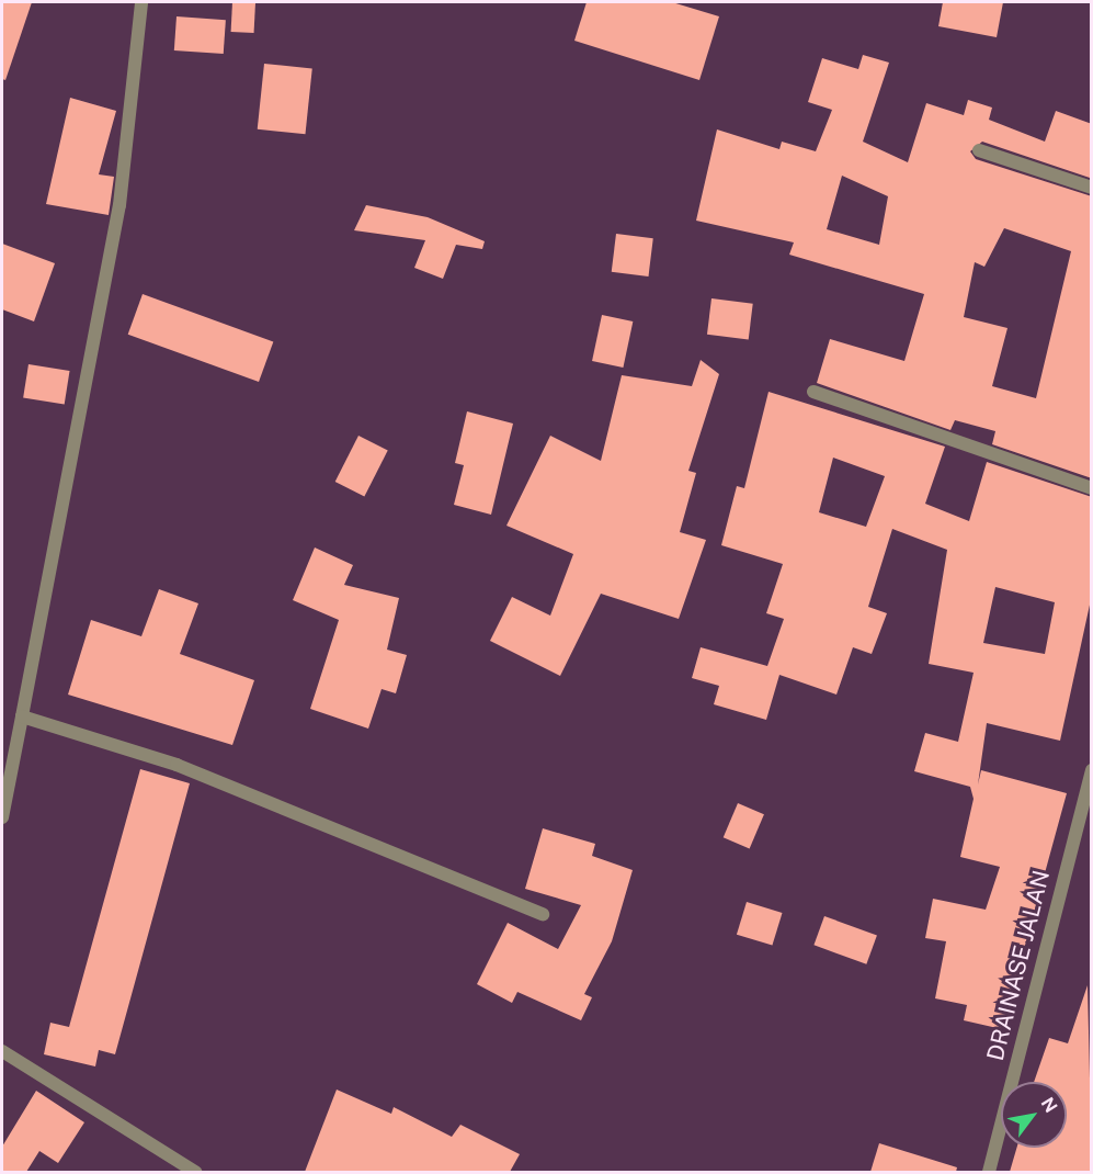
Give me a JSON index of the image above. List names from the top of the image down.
{
  "streets": {
    "street": ["DRAINASE JALAN"]
  },
  "north": "top right"
}
